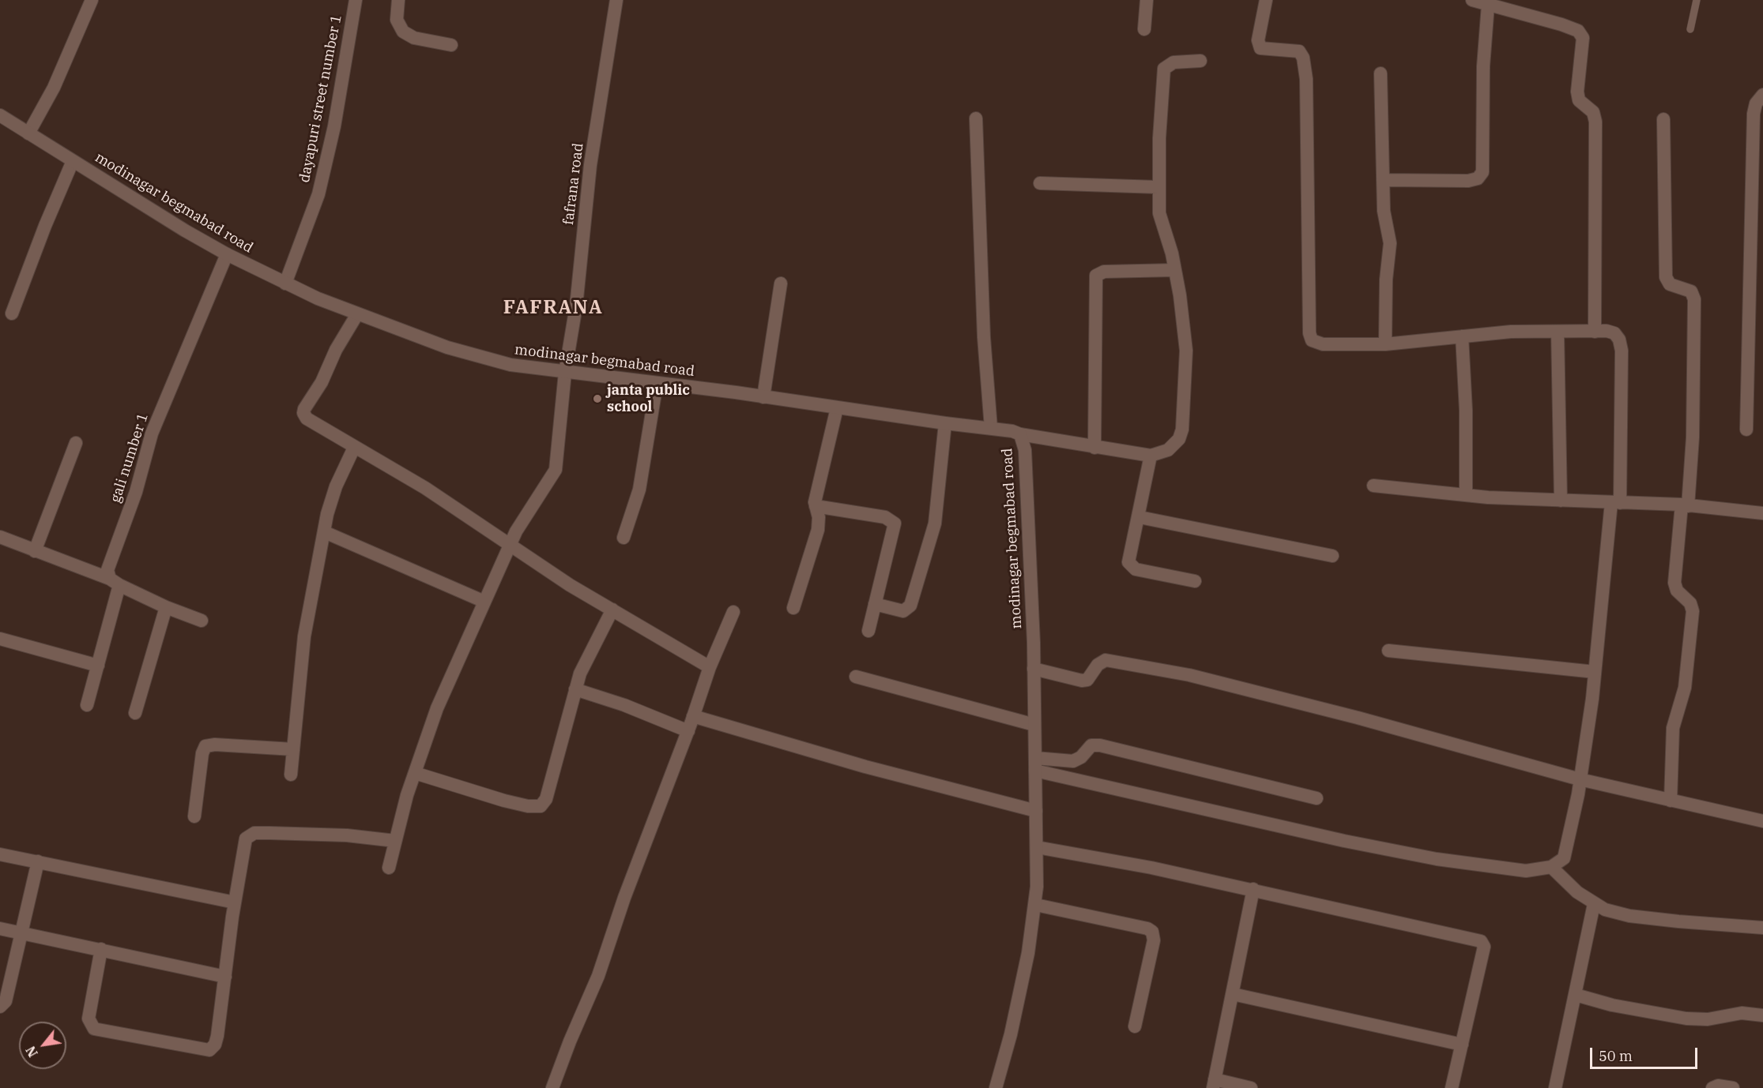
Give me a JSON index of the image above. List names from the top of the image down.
{
  "streets": {
    "street": [
      "dayapuri street number 1",
      "fafrana road",
      "modinagar begmabad road",
      "gali number 1"
    ]
  },
  "crossings": [
    ["dayapuri street number 1", "modinagar begmabad road"],
    ["fafrana road", "modinagar begmabad road"],
    ["modinagar begmabad road", "gali number 1"]
  ],
  "districts": ["FAFRANA"],
  "places": ["janta public school"],
  "scale_bar": "50 m",
  "north": "bottom left"
}
